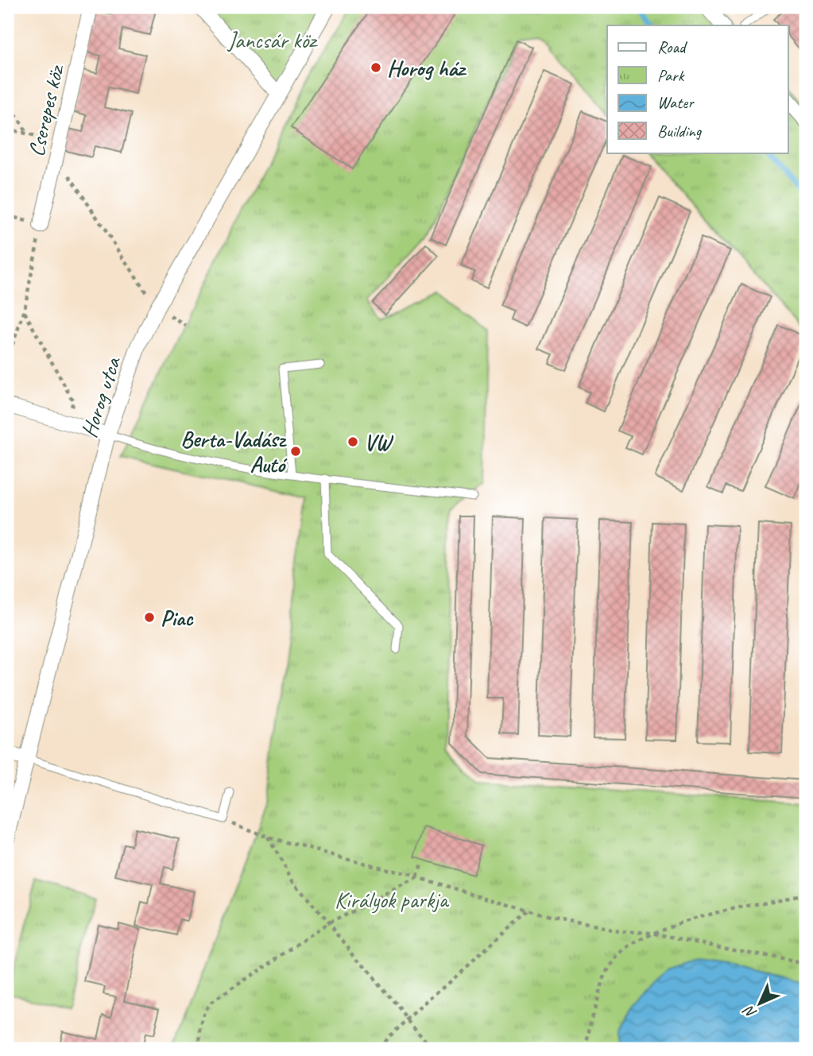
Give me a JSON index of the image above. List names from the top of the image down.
{
  "streets": {
    "street": ["Cserepes köz", "Horog utca"]
  },
  "parks": ["Jancsár köz", "Királyok parkja"],
  "places": [
    "Horog ház",
    "VW",
    "Berta-Vadász Autó",
    "Piac"
  ],
  "legend": [
    "Road",
    "Park",
    "Water",
    "Building"
  ],
  "north": "bottom left"
}
